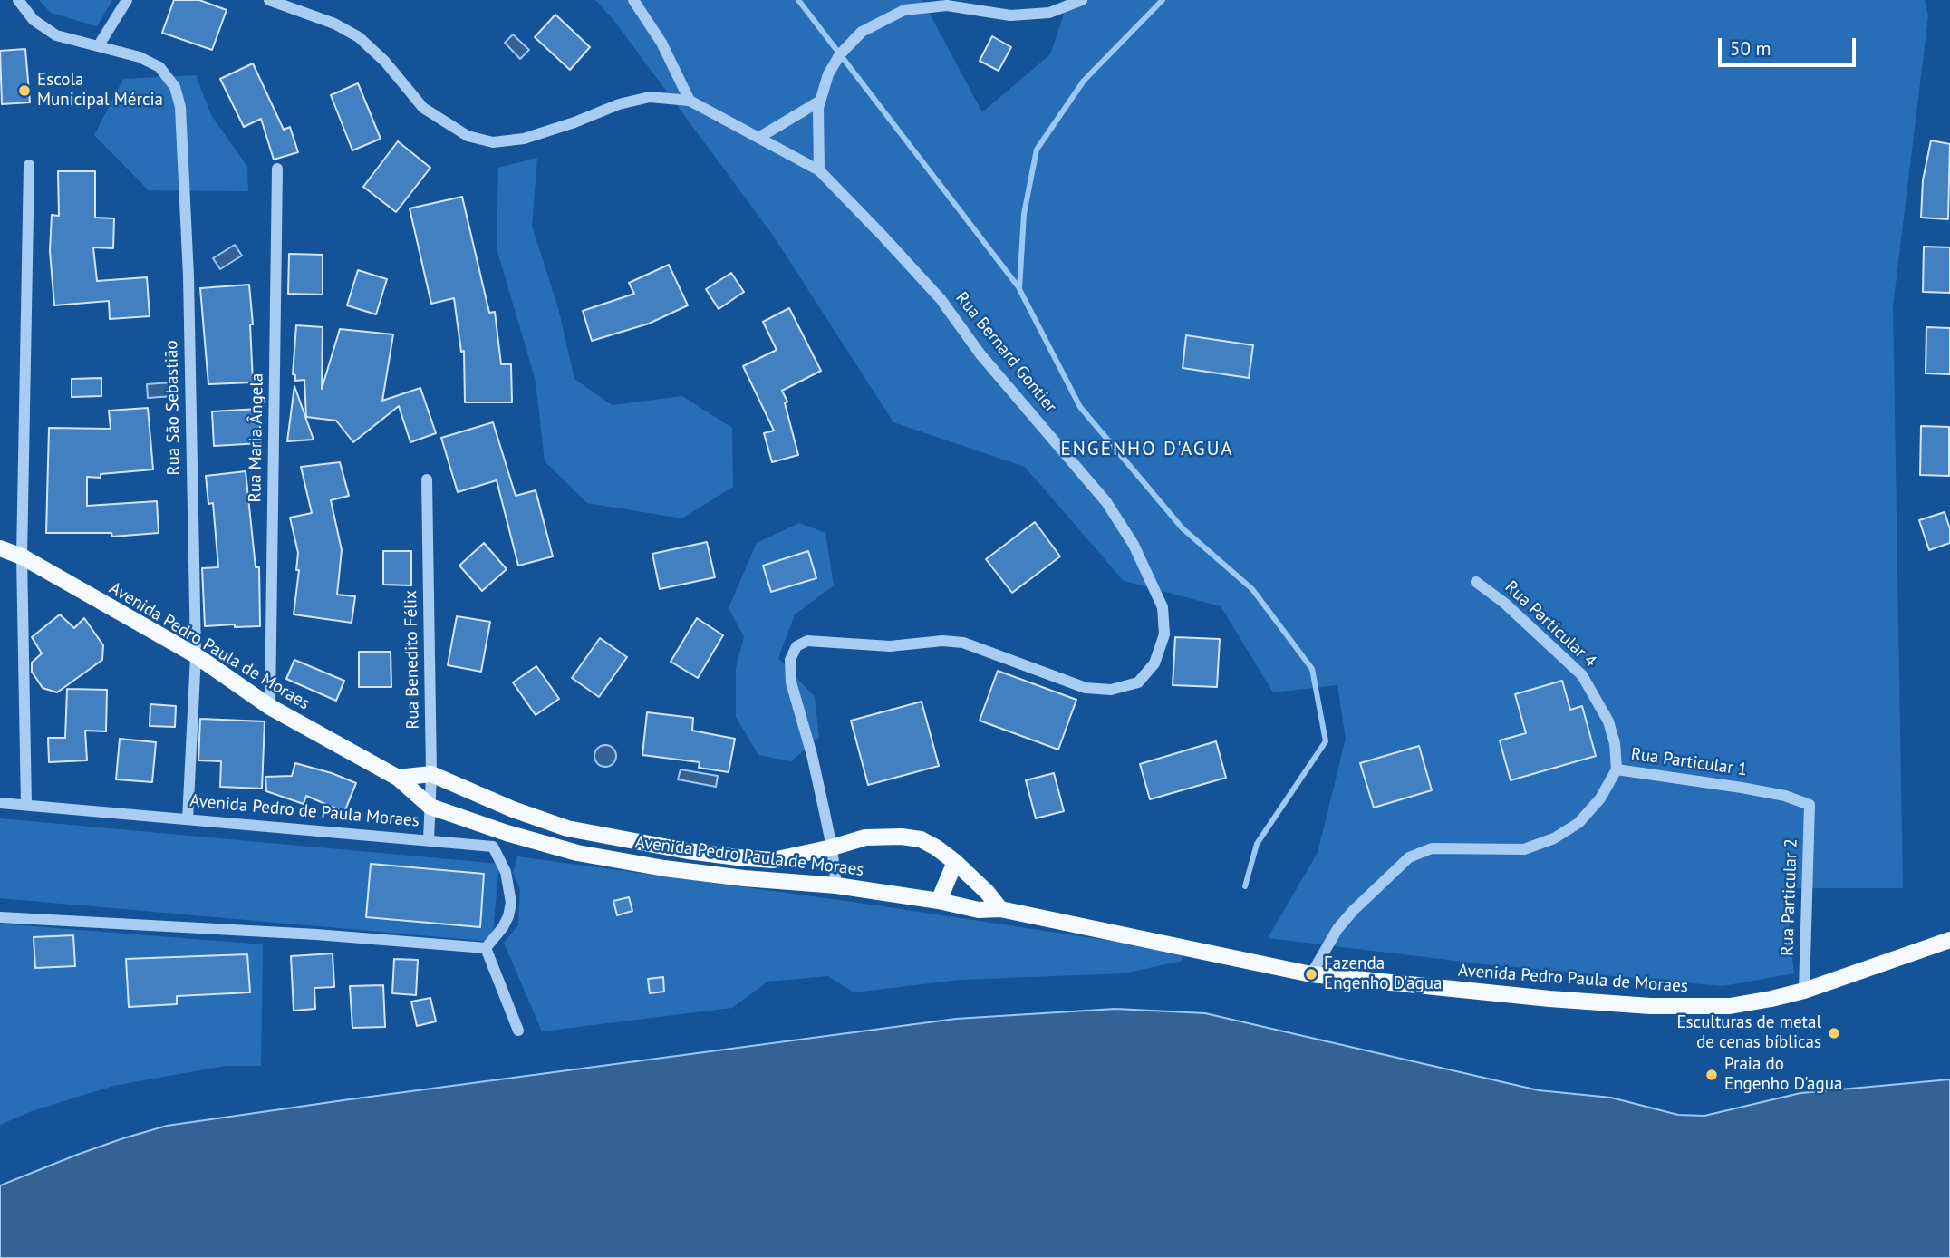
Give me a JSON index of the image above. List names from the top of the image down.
{
  "streets": {
    "main road": ["Avenida Pedro Paula de Moraes"],
    "street": [
      "Rua Bernard Gontier",
      "Rua São Sebastião",
      "Rua Maria Ângela",
      "Rua Particular 4",
      "Rua Benedito Félix",
      "Rua Particular 1",
      "Avenida Pedro de Paula Moraes",
      "Rua Particular 2"
    ]
  },
  "crossings": [
    ["Rua Bernard Gontier", "Avenida Pedro Paula de Moraes"],
    ["Rua São Sebastião", "Avenida Pedro Paula de Moraes"],
    ["Rua São Sebastião", "Avenida Pedro de Paula Moraes"],
    ["Rua Maria Ângela", "Avenida Pedro Paula de Moraes"],
    ["Rua Particular 4", "Rua Particular 1"],
    ["Avenida Pedro Paula de Moraes", "Rua Benedito Félix"],
    ["Avenida Pedro Paula de Moraes", "Rua Particular 1"],
    ["Avenida Pedro Paula de Moraes", "Rua Particular 2"],
    ["Rua Benedito Félix", "Avenida Pedro de Paula Moraes"],
    ["Rua Particular 1", "Rua Particular 2"]
  ],
  "districts": ["ENGENHO D'AGUA"],
  "places": [
    "Escola Municipal Mércia",
    "Fazenda Engenho D'agua",
    "Esculturas de metal de cenas bíblicas",
    "Praia do Engenho D'agua"
  ],
  "scale_bar": "50 m"
}
